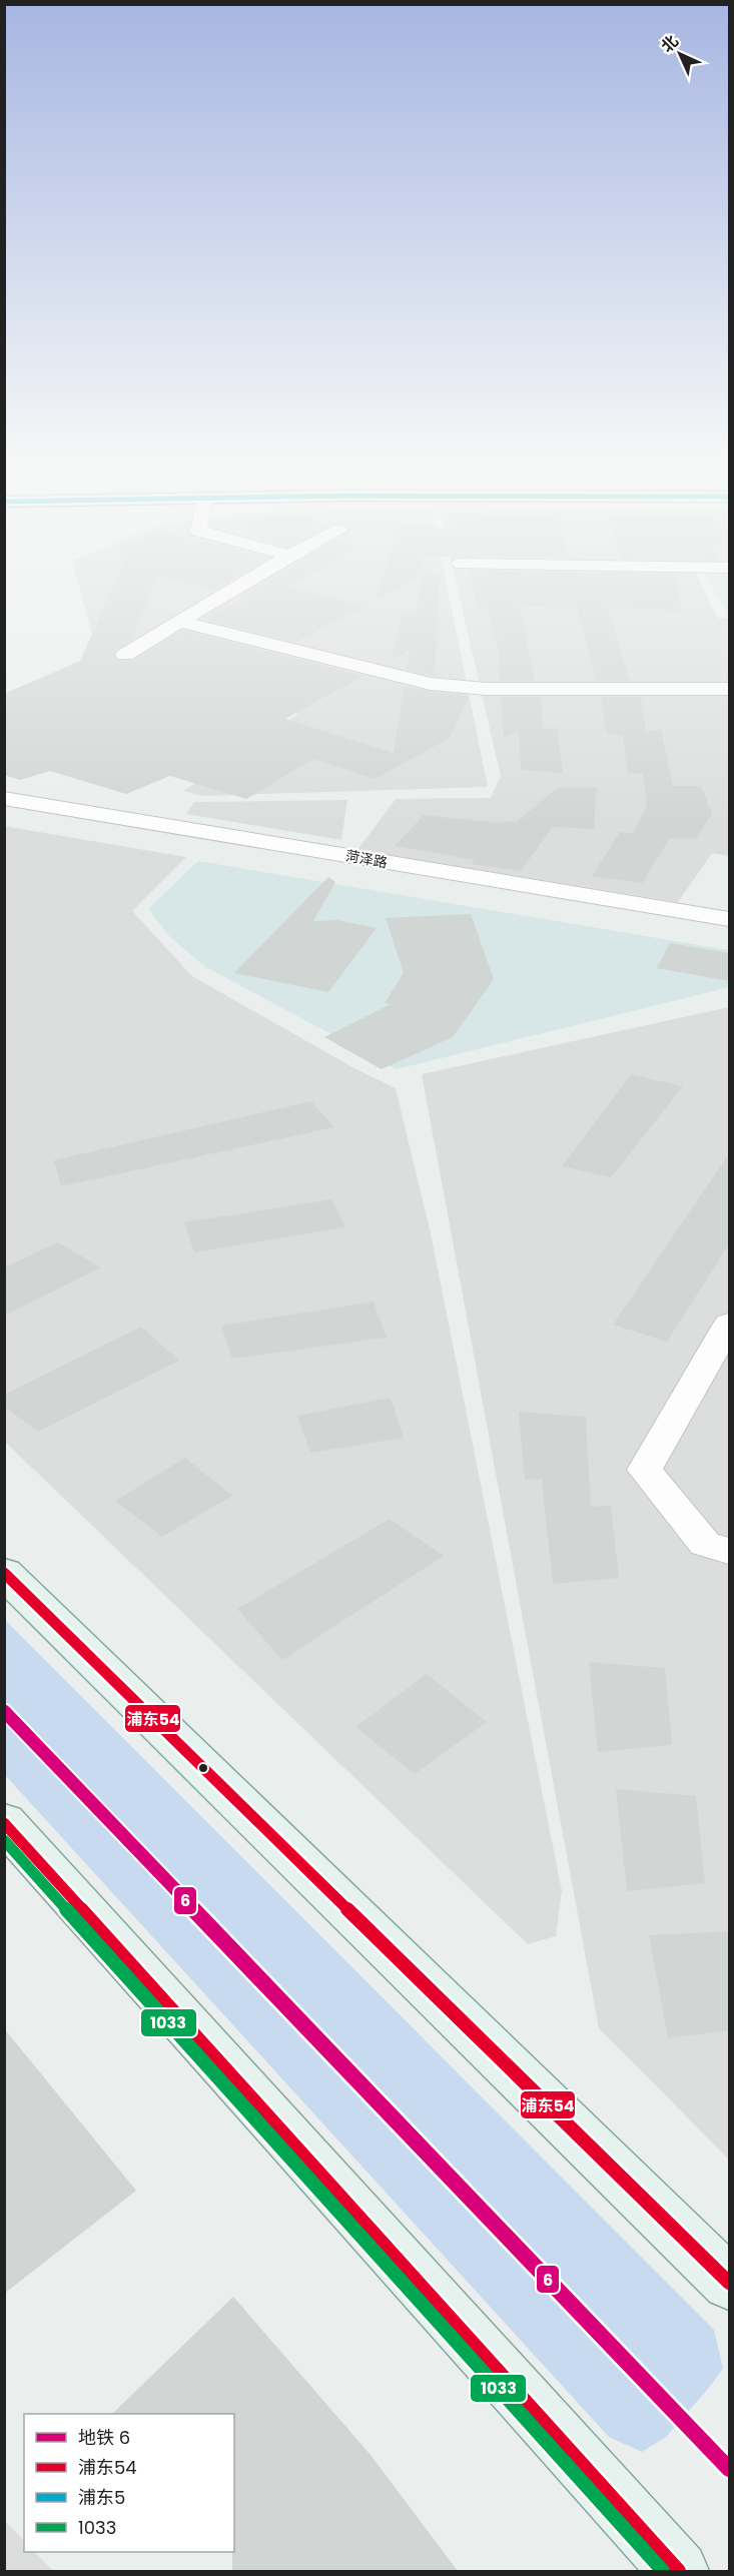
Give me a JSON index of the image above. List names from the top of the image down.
{
  "streets": {
    "street": ["菏泽路"]
  },
  "lines": ["transit line 浦东54", "metro line 6", "transit line 1033"],
  "legend": [
    "地铁 6",
    "浦东54",
    "浦东5",
    "1033"
  ],
  "north": "top left"
}
